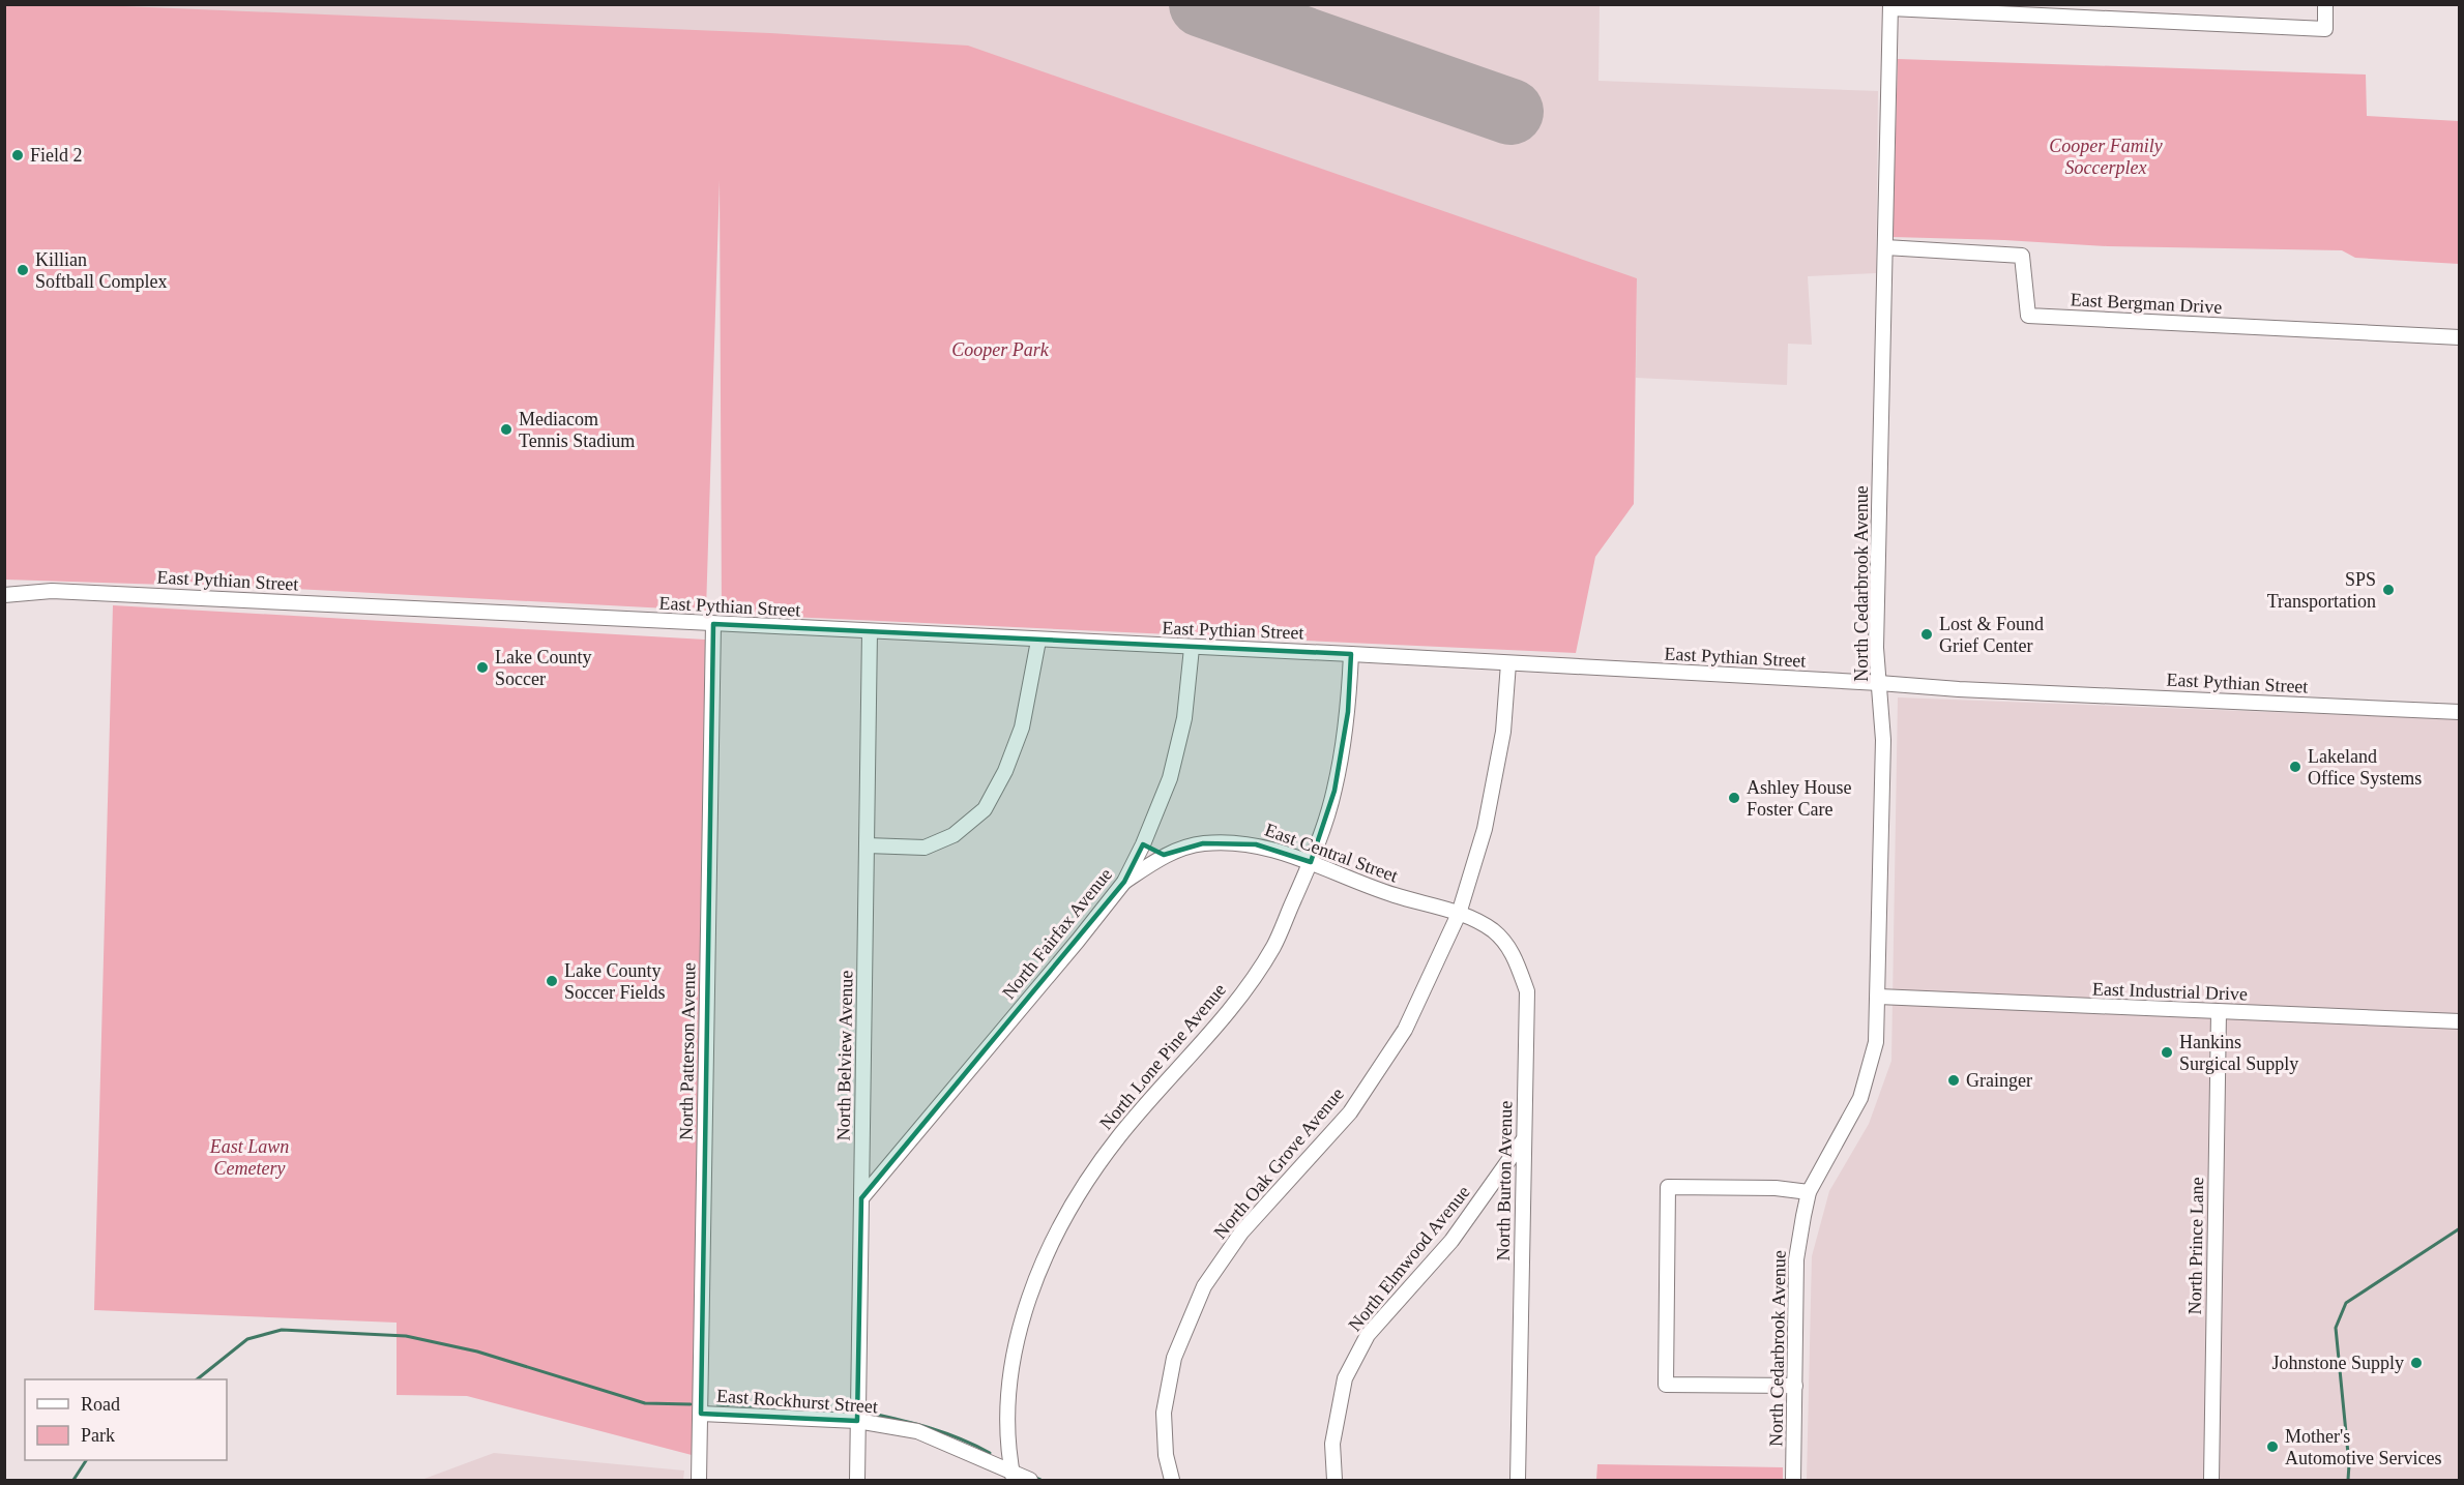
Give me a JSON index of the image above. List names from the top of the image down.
{
  "streets": {
    "street": [
      "East Bergman Drive",
      "East Pythian Street",
      "North Cedarbrook Avenue",
      "East Central Street",
      "North Fairfax Avenue",
      "East Industrial Drive",
      "North Patterson Avenue",
      "North Belview Avenue",
      "North Lone Pine Avenue",
      "North Oak Grove Avenue",
      "North Burton Avenue",
      "North Prince Lane",
      "North Elmwood Avenue",
      "East Rockhurst Street"
    ]
  },
  "crossings": [
    ["East Bergman Drive", "North Cedarbrook Avenue"],
    ["East Pythian Street", "North Cedarbrook Avenue"],
    ["East Pythian Street", "North Fairfax Avenue"],
    ["East Pythian Street", "North Patterson Avenue"],
    ["East Pythian Street", "North Belview Avenue"],
    ["East Pythian Street", "North Lone Pine Avenue"],
    ["East Pythian Street", "North Oak Grove Avenue"],
    ["North Cedarbrook Avenue", "East Industrial Drive"],
    ["East Central Street", "North Fairfax Avenue"],
    ["East Central Street", "North Lone Pine Avenue"],
    ["East Central Street", "North Oak Grove Avenue"],
    ["East Central Street", "North Burton Avenue"],
    ["North Fairfax Avenue", "North Belview Avenue"],
    ["East Industrial Drive", "North Prince Lane"],
    ["North Patterson Avenue", "East Rockhurst Street"],
    ["North Belview Avenue", "East Rockhurst Street"],
    ["North Lone Pine Avenue", "East Rockhurst Street"],
    ["North Oak Grove Avenue", "North Burton Avenue"],
    ["North Burton Avenue", "North Elmwood Avenue"]
  ],
  "parks": ["Cooper Family Soccerplex", "Cooper Park", "East Lawn Cemetery"],
  "places": [
    "Field 2",
    "Killian Softball Complex",
    "Mediacom Tennis Stadium",
    "SPS Transportation",
    "Lost & Found Grief Center",
    "Lake County Soccer",
    "Lakeland Office Systems",
    "Ashley House Foster Care",
    "Lake County Soccer Fields",
    "Hankins Surgical Supply",
    "Grainger",
    "Johnstone Supply",
    "Mother's Automotive Services"
  ],
  "legend": ["Road", "Park"]
}
